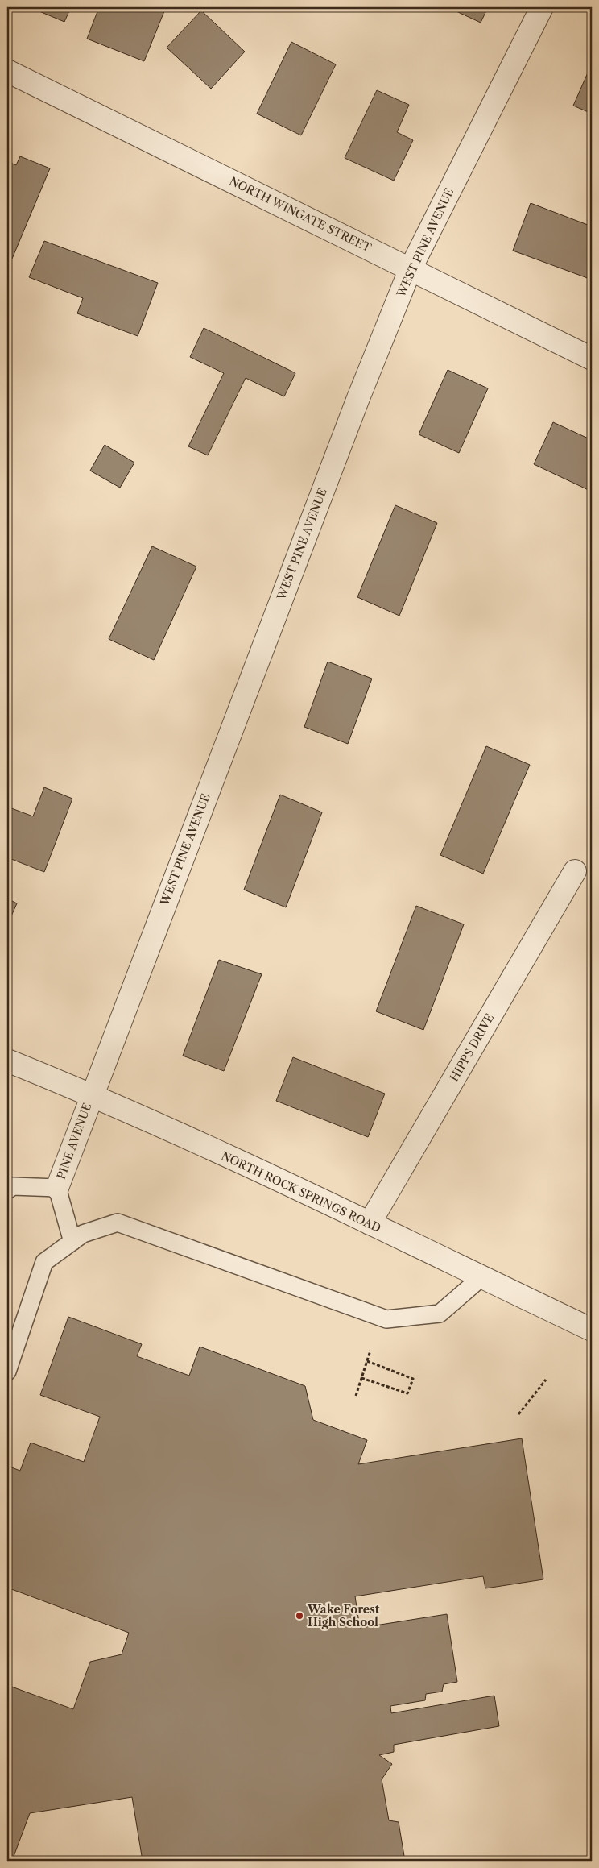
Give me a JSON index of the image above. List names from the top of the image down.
{
  "streets": {
    "street": [
      "NORTH WINGATE STREET",
      "WEST PINE AVENUE",
      "HIPPS DRIVE",
      "PINE AVENUE",
      "NORTH ROCK SPRINGS ROAD"
    ]
  },
  "crossings": [
    ["NORTH WINGATE STREET", "WEST PINE AVENUE"],
    ["WEST PINE AVENUE", "PINE AVENUE"],
    ["WEST PINE AVENUE", "NORTH ROCK SPRINGS ROAD"],
    ["HIPPS DRIVE", "NORTH ROCK SPRINGS ROAD"],
    ["PINE AVENUE", "NORTH ROCK SPRINGS ROAD"]
  ],
  "places": ["Wake Forest High School"]
}
